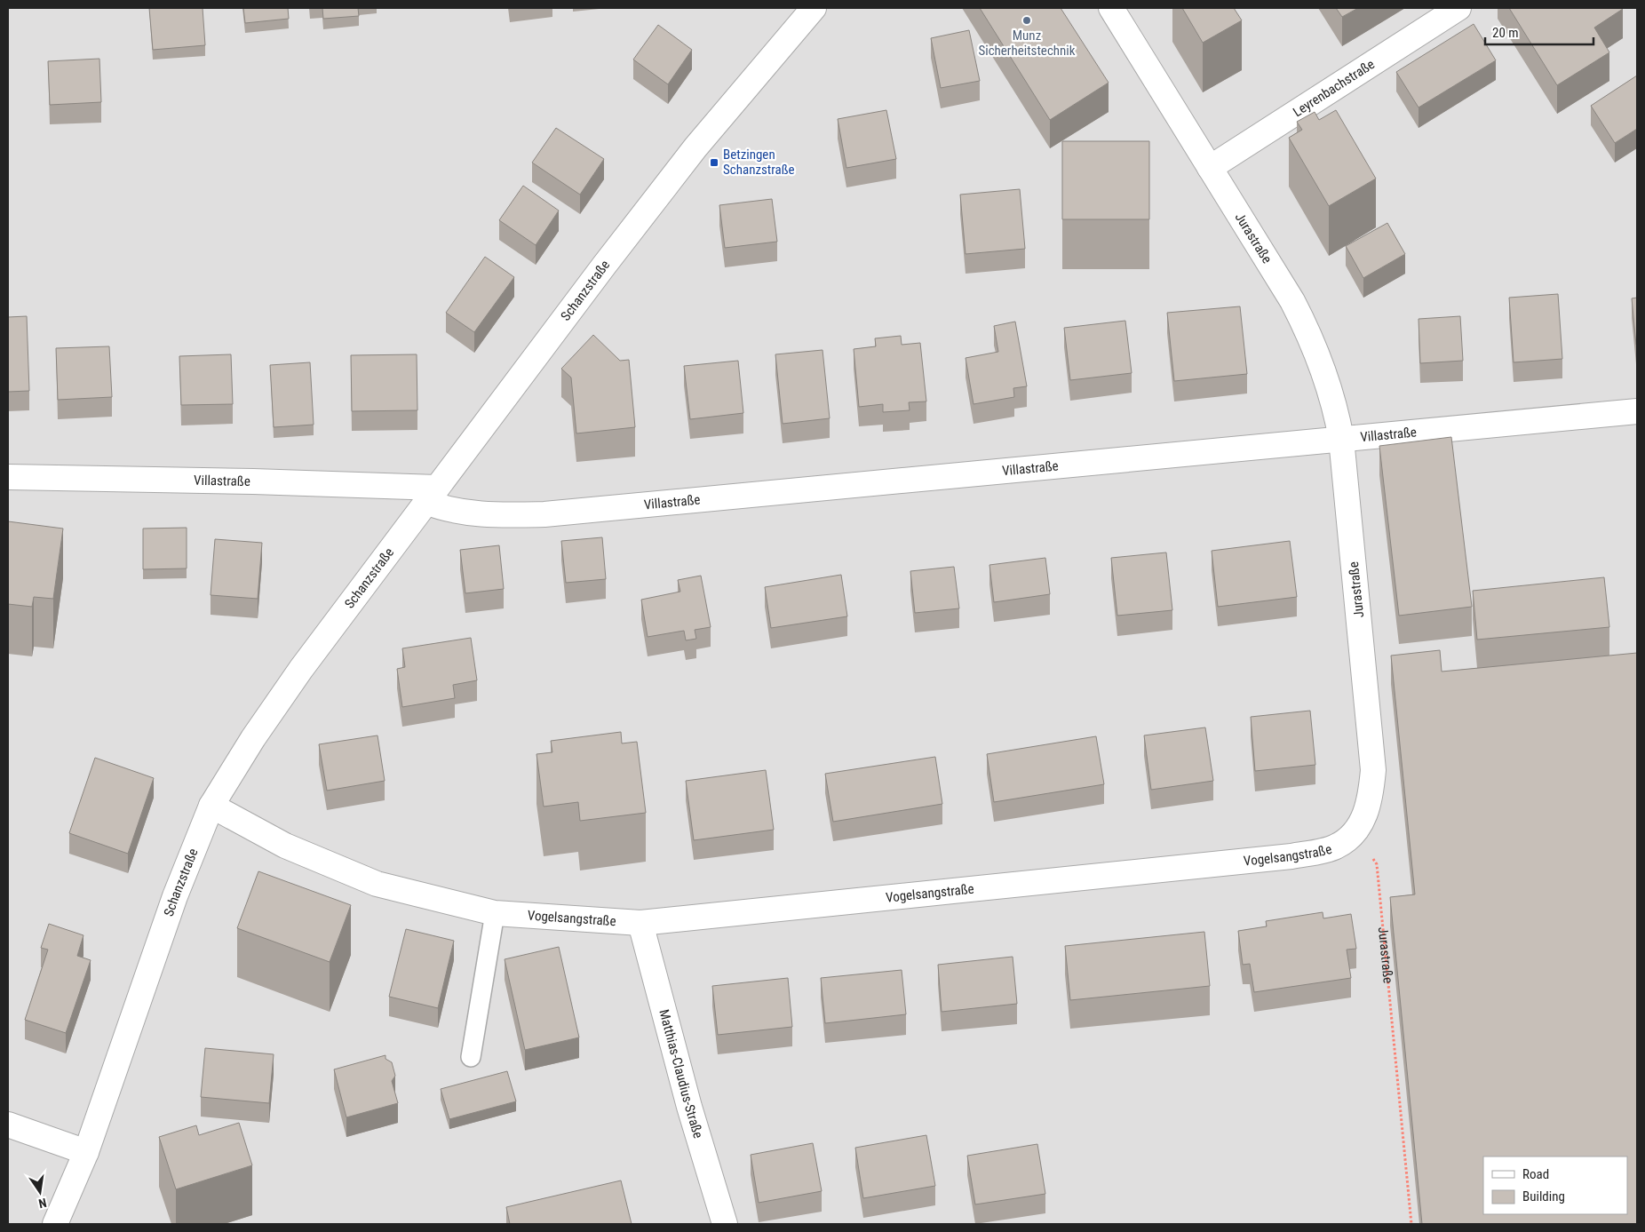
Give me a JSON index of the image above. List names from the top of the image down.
{
  "streets": {
    "street": [
      "Leyrenbachstraße",
      "Jurastraße",
      "Schanzstraße",
      "Villastraße",
      "Vogelsangstraße",
      "Matthias-Claudius-Straße"
    ]
  },
  "crossings": [
    ["Leyrenbachstraße", "Jurastraße"],
    ["Jurastraße", "Villastraße"],
    ["Jurastraße", "Vogelsangstraße"],
    ["Schanzstraße", "Villastraße"],
    ["Schanzstraße", "Vogelsangstraße"],
    ["Vogelsangstraße", "Matthias-Claudius-Straße"]
  ],
  "places": {
    "other": ["Munz Sicherheitstechnik"],
    "transit": ["Betzingen Schanzstraße"]
  },
  "legend": ["Road", "Building"],
  "scale_bar": "20 m",
  "north": "bottom"
}
